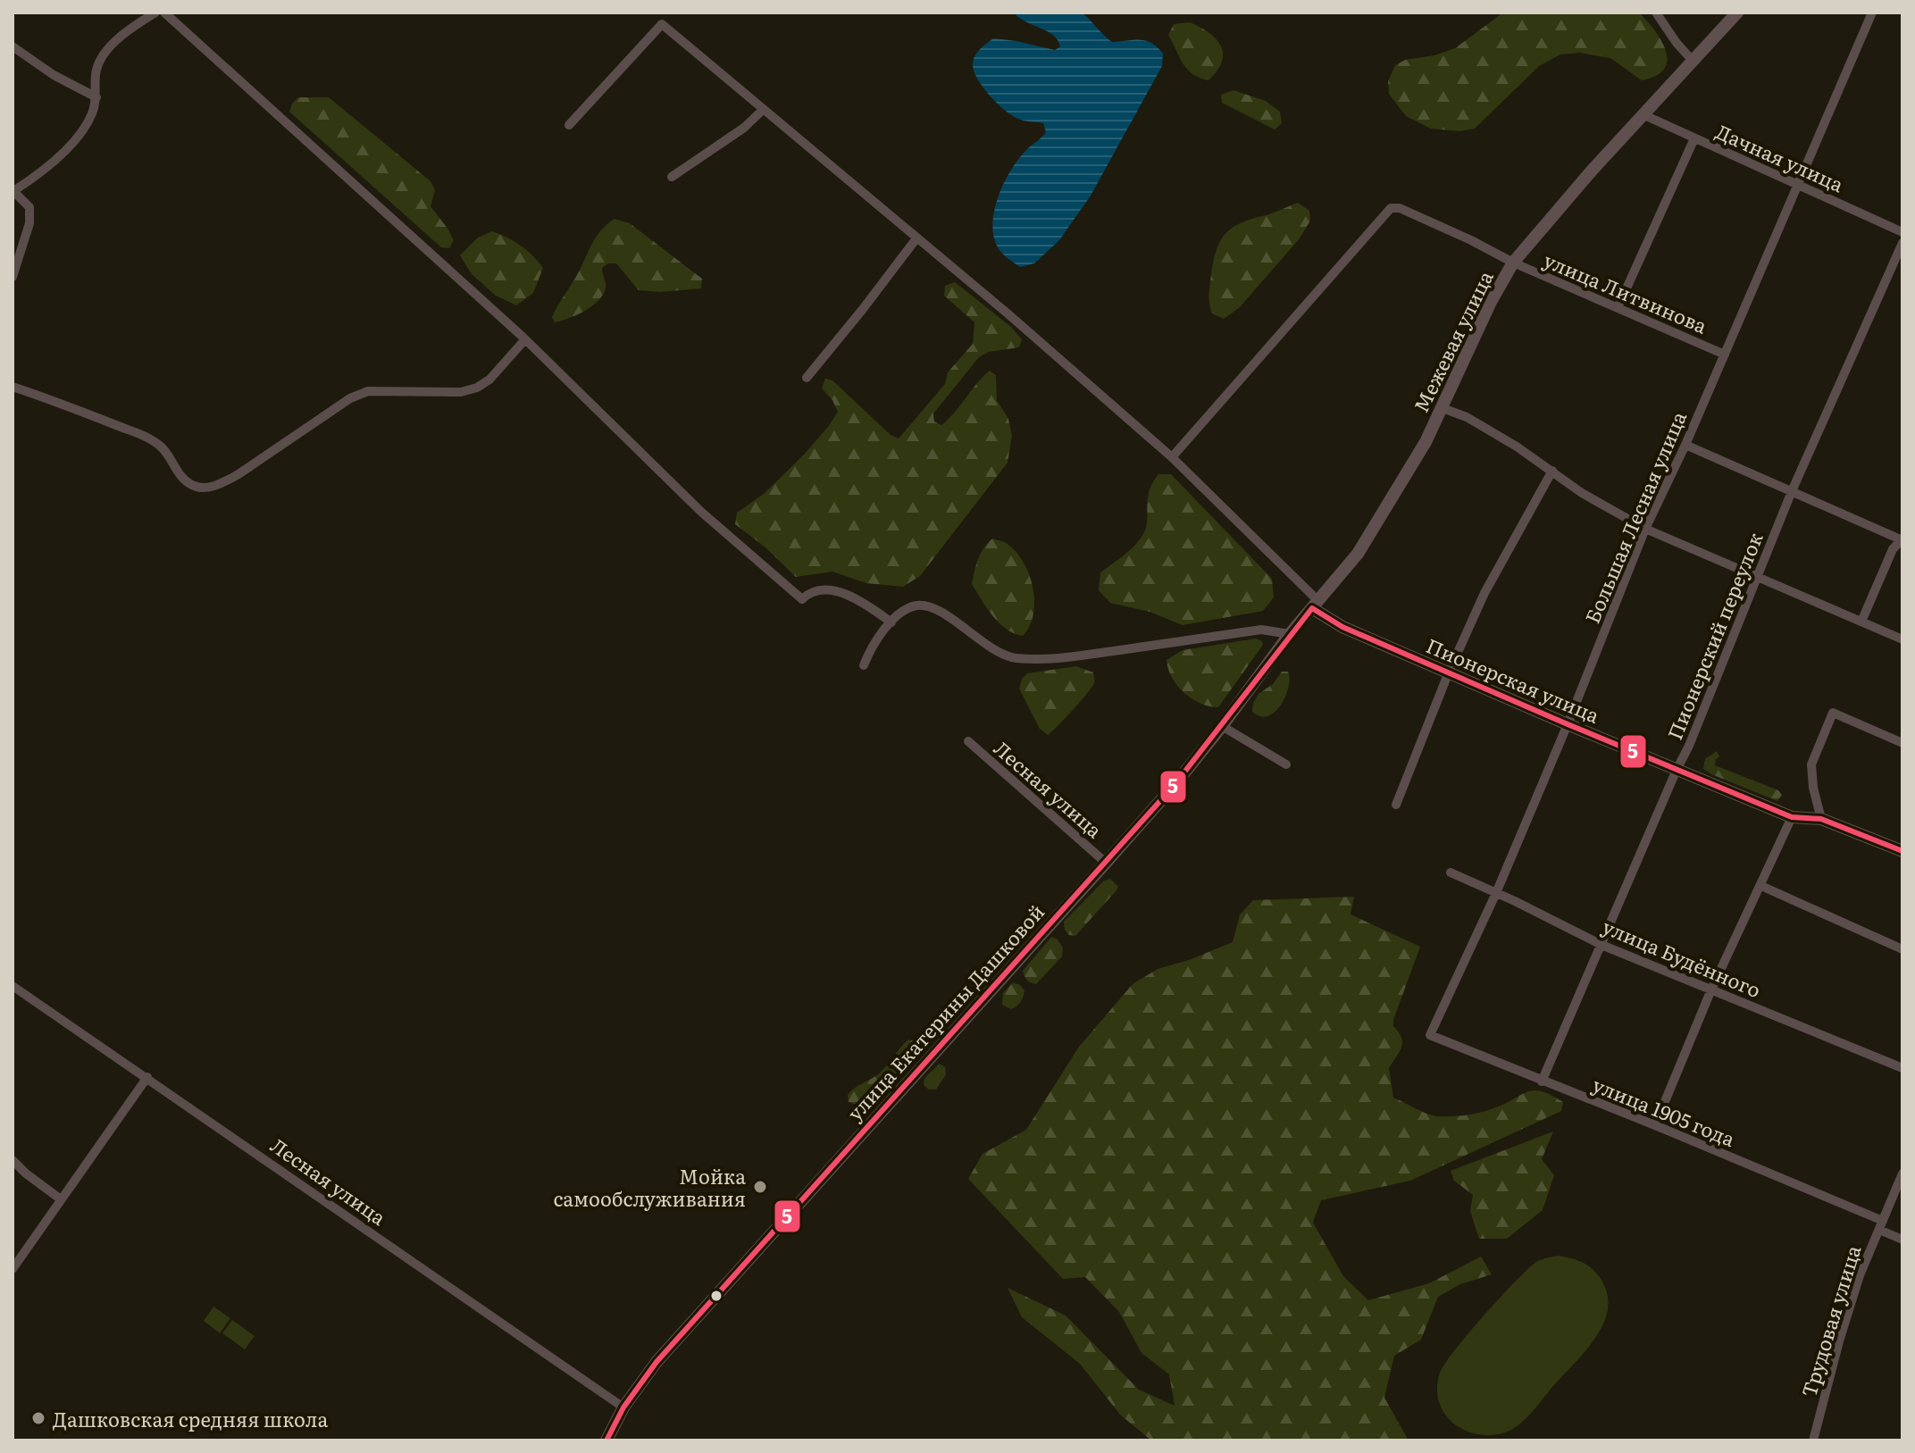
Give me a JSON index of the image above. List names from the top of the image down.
{
  "streets": {
    "street": [
      "Дачная улица",
      "улица Литвинова",
      "Межевая улица",
      "Большая Лесная улица",
      "Пионерский переулок",
      "Пионерская улица",
      "Лесная улица",
      "улица Будённого",
      "улица Екатерины Дашковой",
      "улица 1905 года",
      "Трудовая улица"
    ]
  },
  "crossings": [
    ["Дачная улица", "Межевая улица"],
    ["Дачная улица", "Большая Лесная улица"],
    ["улица Литвинова", "Межевая улица"],
    ["улица Литвинова", "Большая Лесная улица"],
    ["Межевая улица", "Пионерская улица"],
    ["Межевая улица", "улица Екатерины Дашковой"],
    ["Большая Лесная улица", "Пионерская улица"],
    ["Большая Лесная улица", "улица Будённого"],
    ["Большая Лесная улица", "улица 1905 года"],
    ["Пионерский переулок", "Пионерская улица"],
    ["Пионерский переулок", "улица Будённого"],
    ["Пионерский переулок", "улица 1905 года"],
    ["Пионерская улица", "улица Екатерины Дашковой"],
    ["Лесная улица", "улица Екатерины Дашковой"],
    ["улица 1905 года", "Трудовая улица"]
  ],
  "places": ["Мойка самообслуживания", "Дашковская средняя школа"],
  "lines": ["transit line 5"]
}
